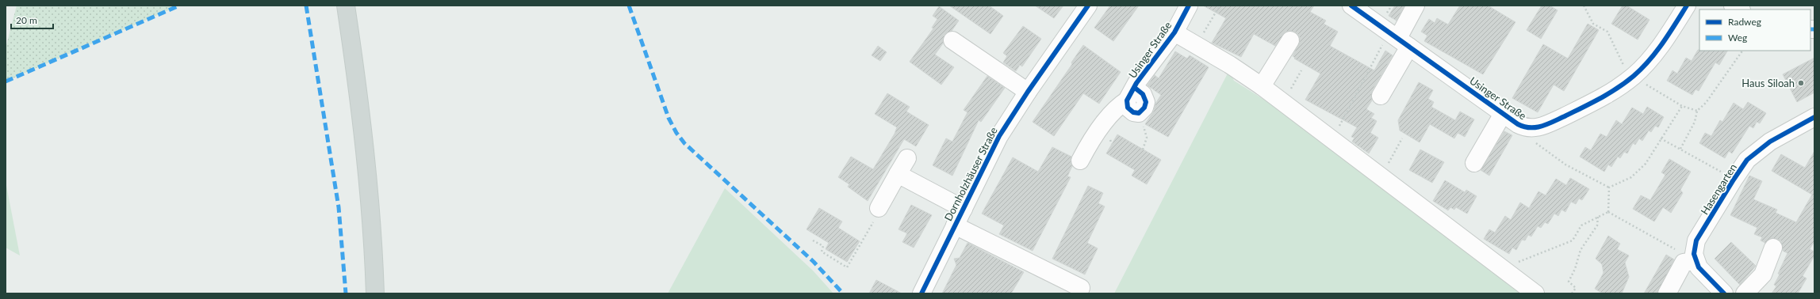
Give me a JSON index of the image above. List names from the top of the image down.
{
  "streets": {
    "street": ["Usinger Straße", "Dornholzhäuser Straße", "Hasengarten"]
  },
  "places": ["Haus Siloah"],
  "legend": ["Radweg", "Weg"],
  "scale_bar": "20 m"
}
